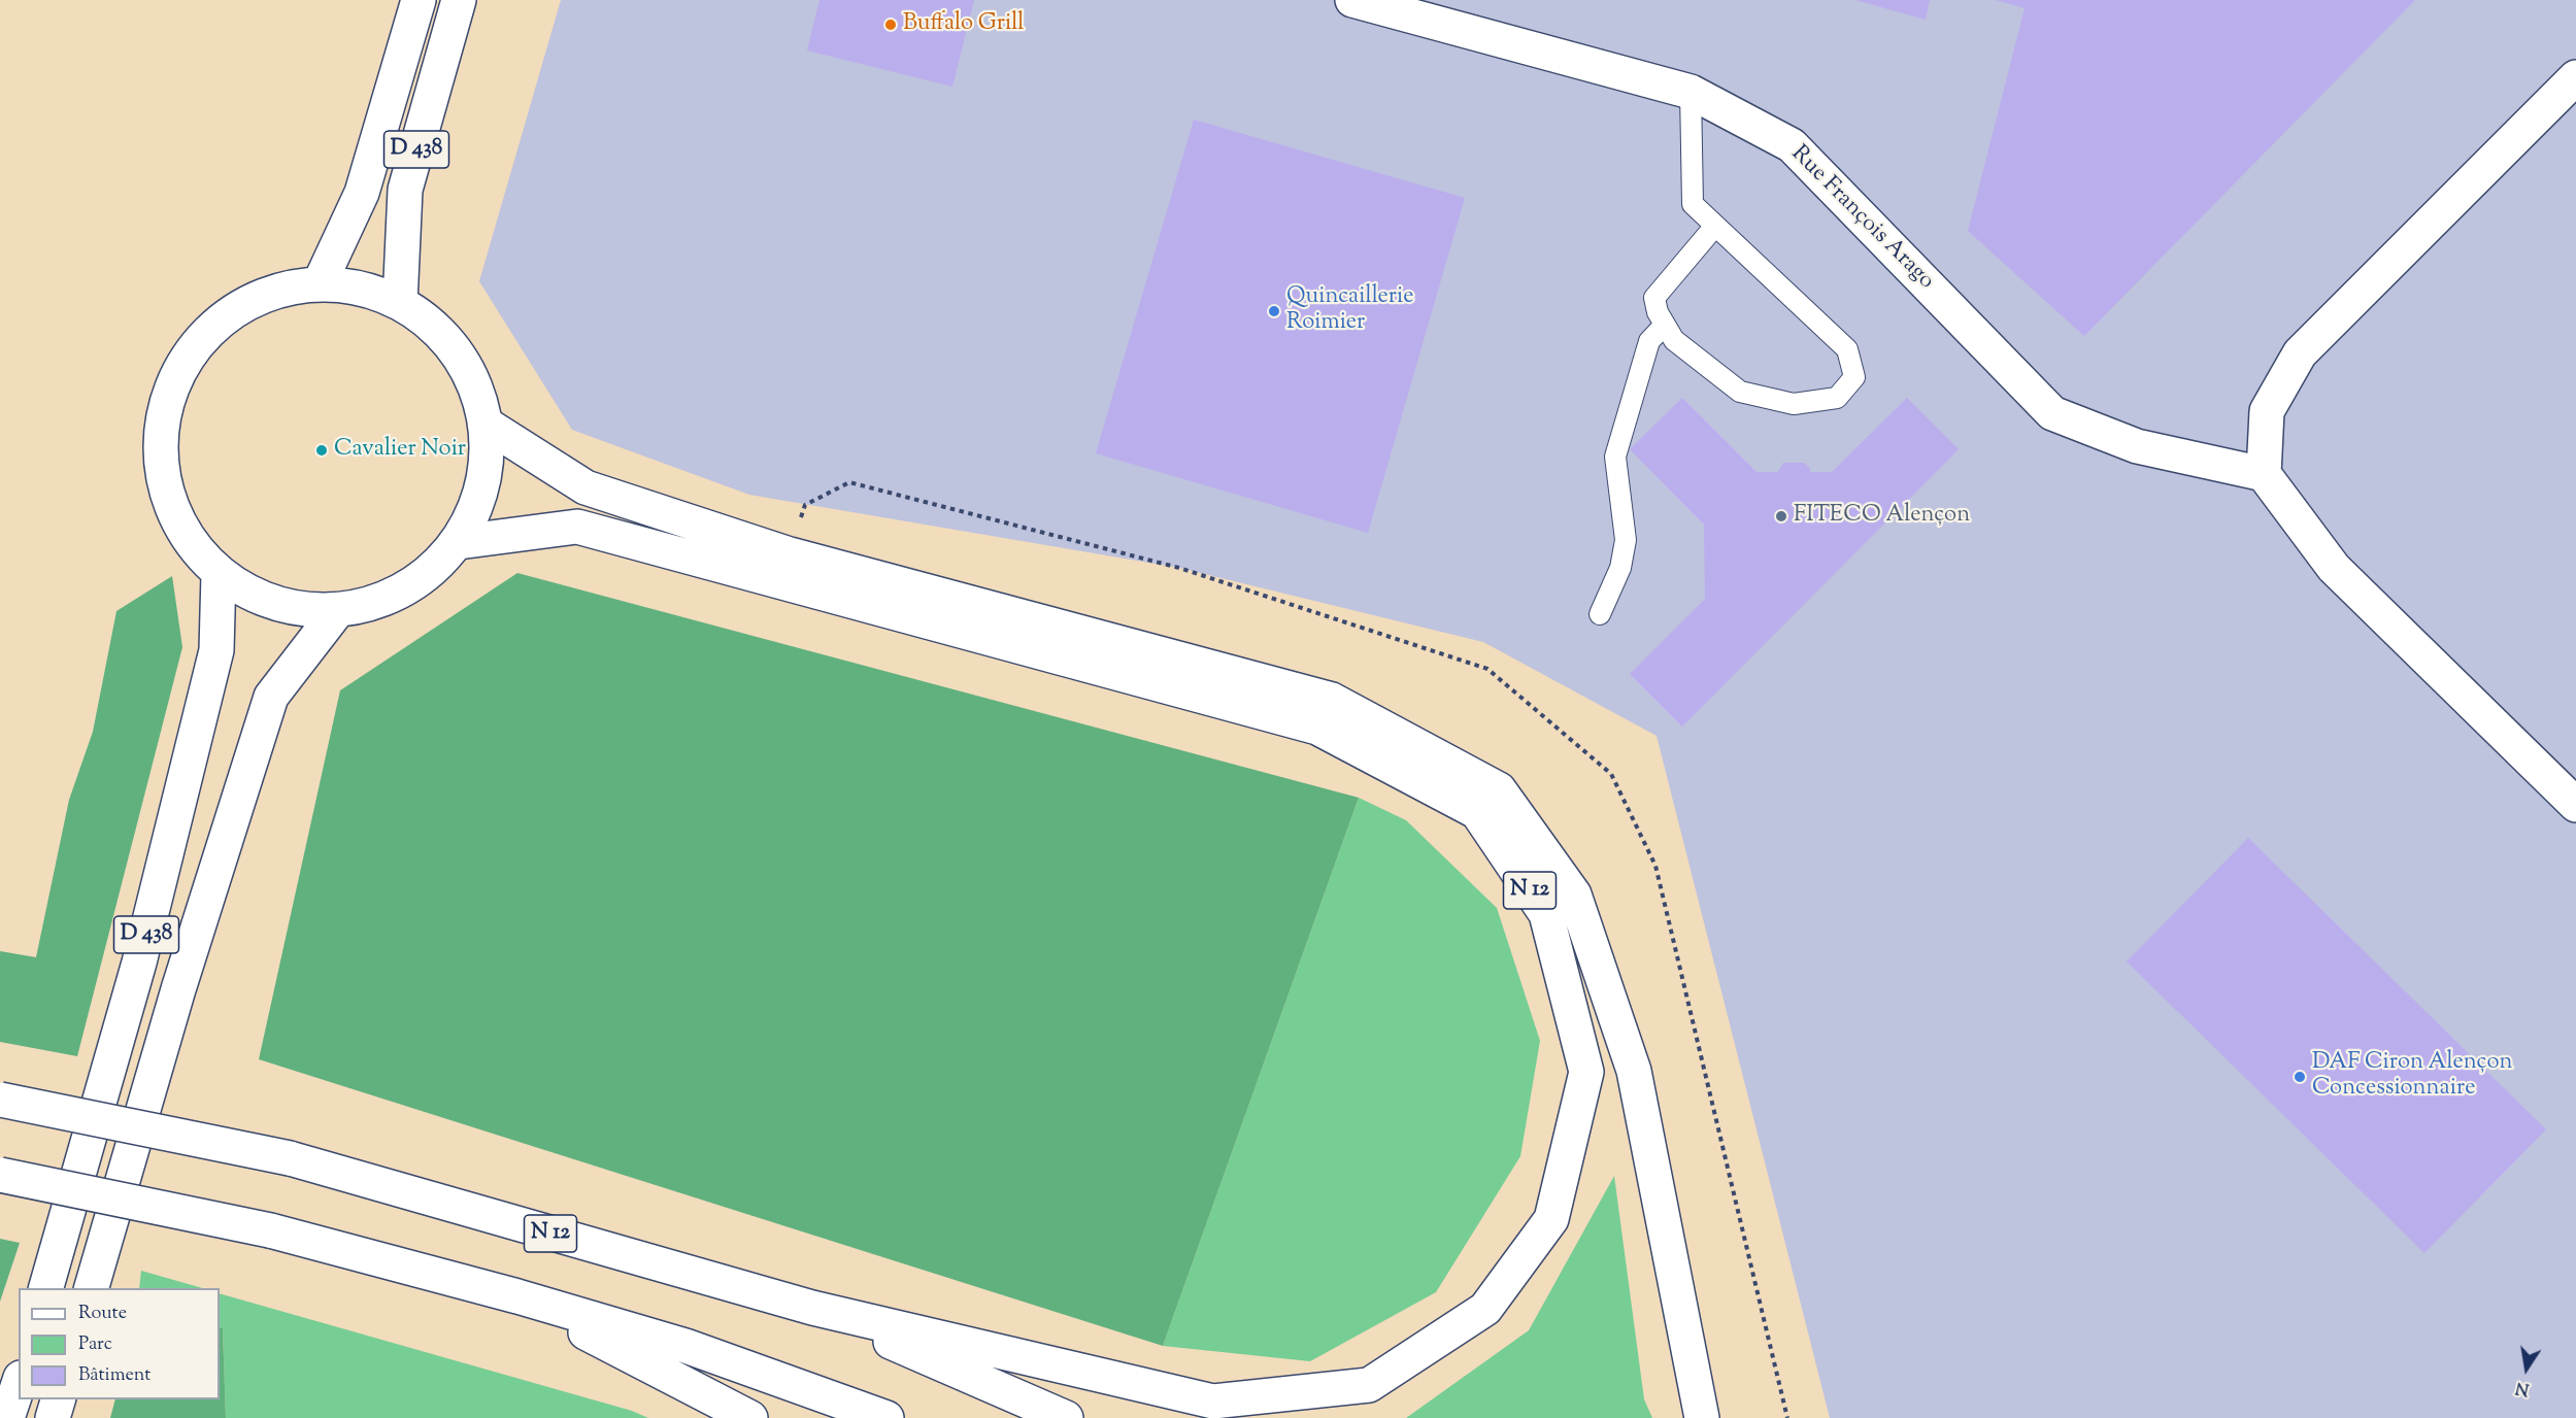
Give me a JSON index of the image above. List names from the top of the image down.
{
  "streets": {
    "main road": ["D 438", "Rue François Arago", "N 12"]
  },
  "places": [
    "Buffalo Grill",
    "Quincaillerie Roimier",
    "Cavalier Noir",
    "FITECO Alençon",
    "DAF Ciron Alençon Concessionnaire"
  ],
  "legend": ["Route", "Parc", "Bâtiment"],
  "north": "bottom"
}
